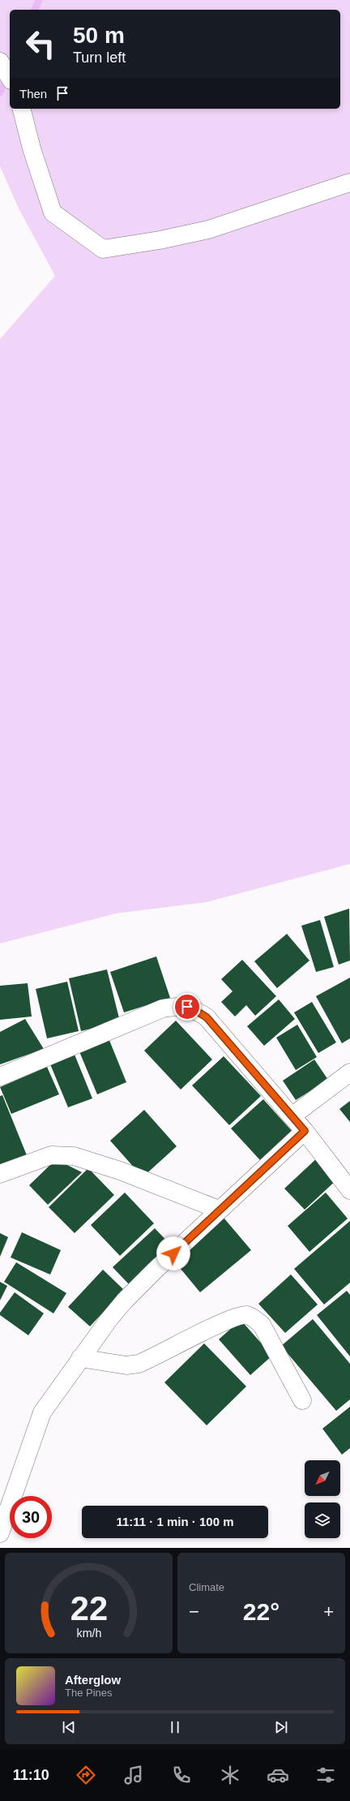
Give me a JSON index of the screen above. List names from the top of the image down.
{
  "north": "bottom left",
  "page": {
    "turn": ["50 m", "Turn left"],
    "then": "Then",
    "limit": "30",
    "trip": "11:11 · 1 min · 100 m",
    "tile": "Climate",
    "heat": ["−", "22°", "+"],
    "song": ["Afterglow", "The Pines"],
    "tabs": "11:10",
    "gauge": ["22", "km/h"]
  }
}
